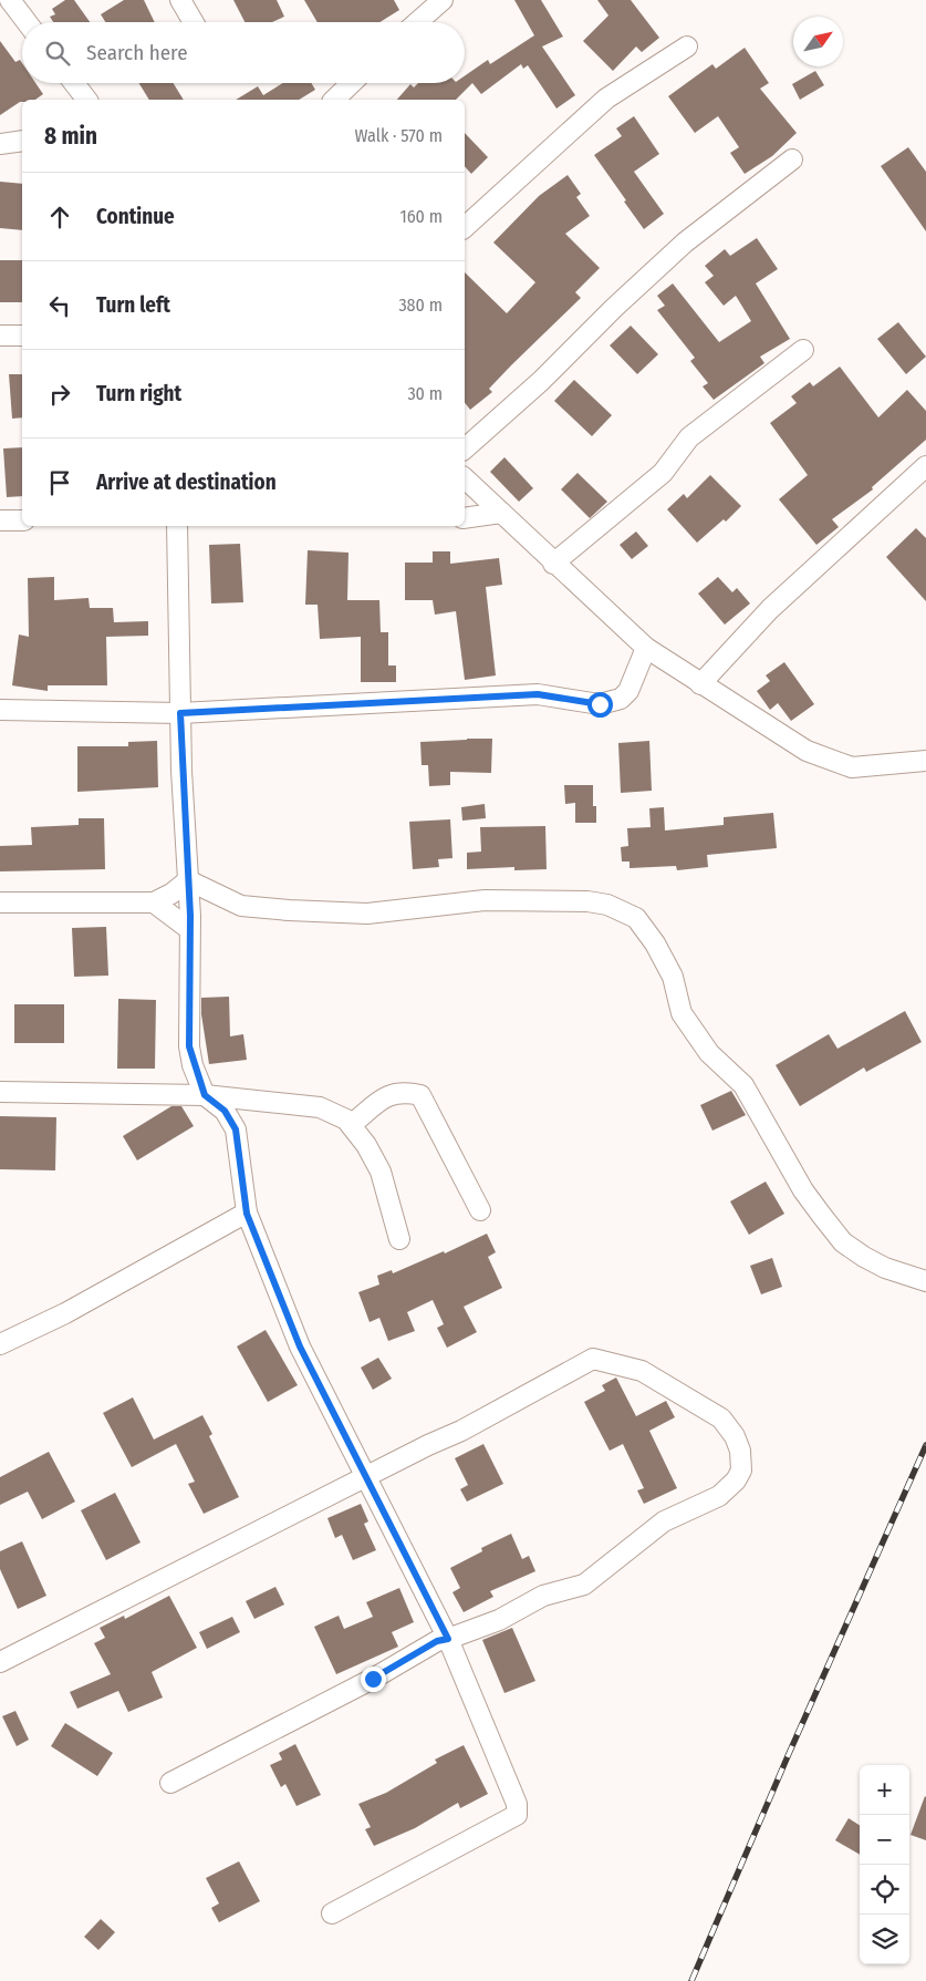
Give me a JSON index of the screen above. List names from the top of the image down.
{
  "north": "top right",
  "page": {
    "search": "Search here",
    "heading": ["8 min", "Walk · 570 m"],
    "list": [
      ["Continue", "160 m"],
      ["Turn left", "380 m"],
      ["Turn right", "30 m"],
      "Arrive at destination"
    ],
    "map_buttons": ["+", "−"]
  }
}
